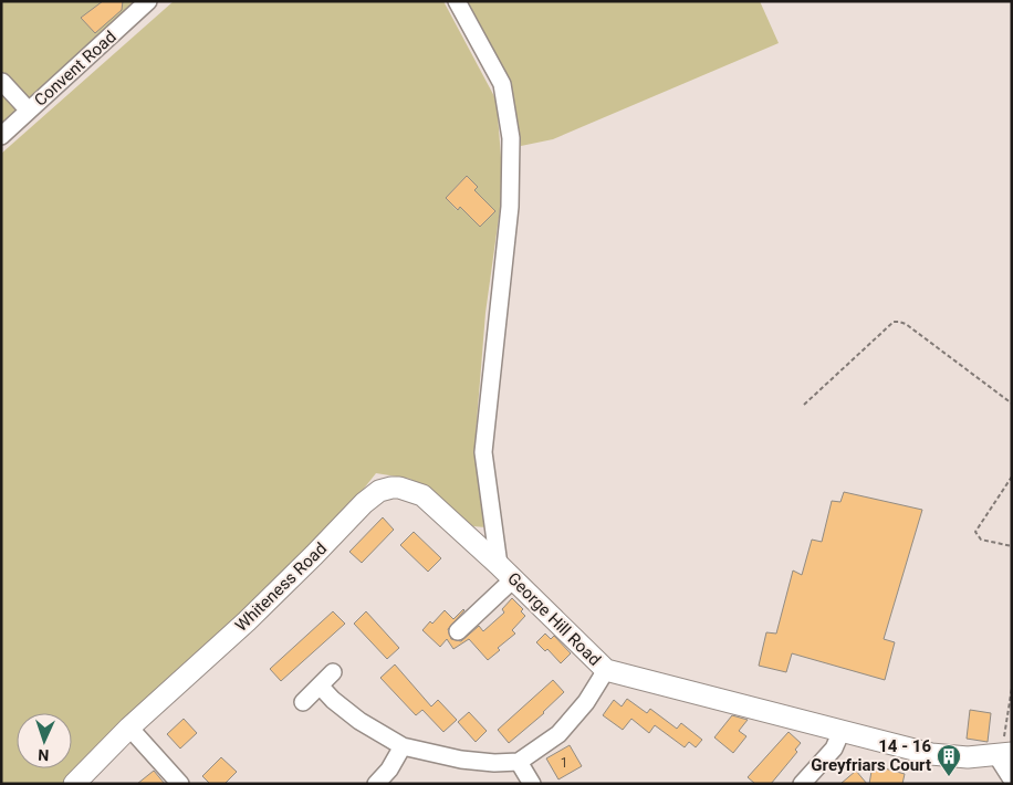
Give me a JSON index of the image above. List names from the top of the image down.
{
  "streets": {
    "main road": ["Whiteness Road", "George Hill Road"],
    "street": ["Convent Road"]
  },
  "crossings": [
    ["Whiteness Road", "George Hill Road"]
  ],
  "places": {
    "building": ["14 - 16 Greyfriars Court"]
  },
  "house_numbers": ["1"],
  "north": "bottom"
}
